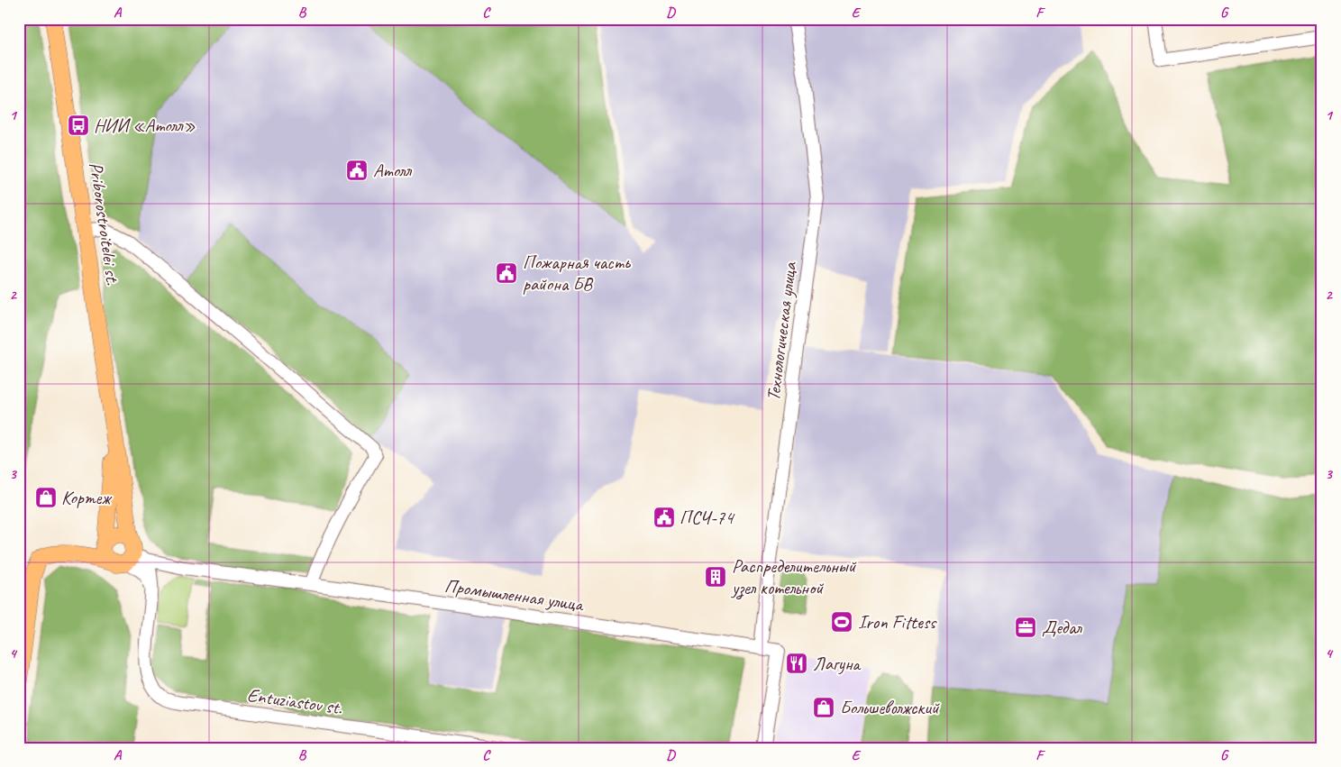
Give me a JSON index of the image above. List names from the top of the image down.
{
  "streets": {
    "main road": ["Priborostroitelei st."],
    "street": ["Технологическая улица", "Промышленная улица"]
  },
  "crossings": [
    ["Технологическая улица", "Промышленная улица"]
  ],
  "places": {
    "bus stop": ["НИИ «Атолл»"],
    "public building": ["Атолл", "Пожарная часть района БВ", "ПСЧ-74"],
    "shop": ["Кортеж", "Большеволжский"],
    "building": ["Распределительный узел котельной"],
    "sports": ["Iron Fittess"],
    "office": ["Дедал"],
    "restaurant": ["Лагуна"]
  },
  "grid": {
    "columns": [
      "A",
      "B",
      "C",
      "D",
      "E",
      "F",
      "G"
    ],
    "rows": [
      "1",
      "2",
      "3",
      "4"
    ]
  }
}
